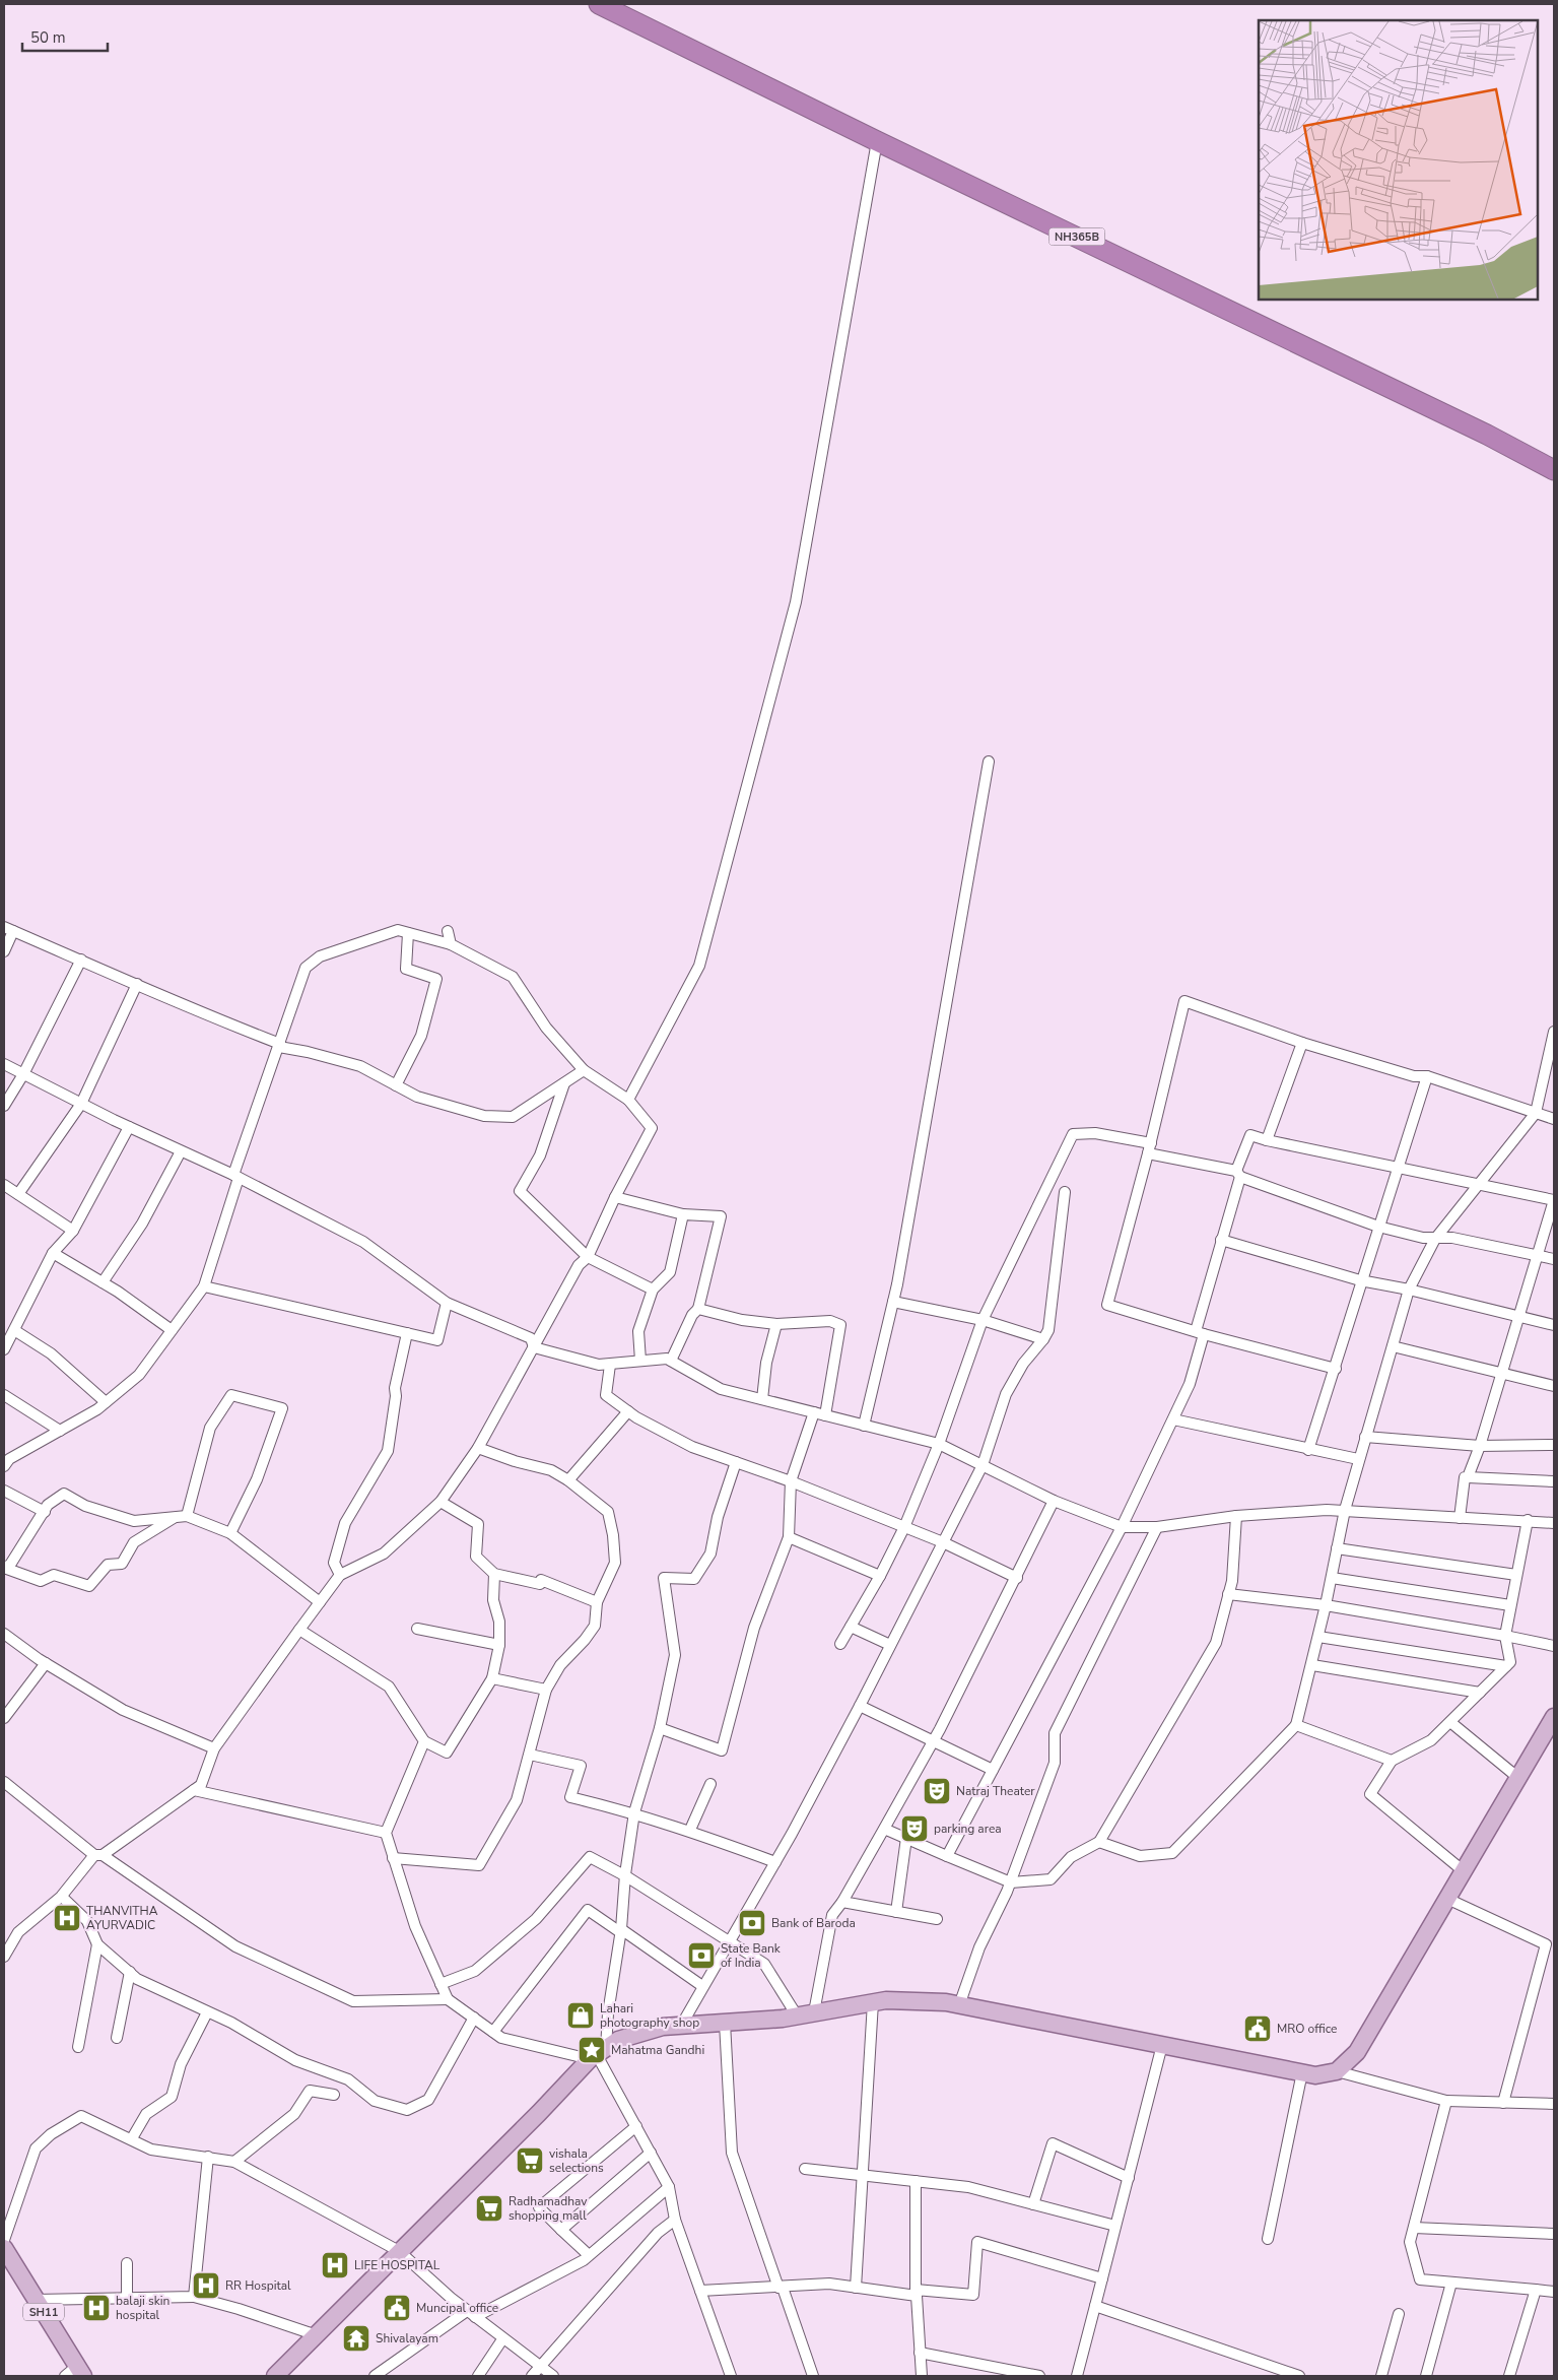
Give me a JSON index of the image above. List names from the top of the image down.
{
  "streets": {
    "highway": ["NH365B"],
    "main road": ["SH11"]
  },
  "places": {
    "theatre": ["Natraj Theater", "parking area"],
    "hospital": [
      "THANVITHA AYURVADIC",
      "LIFE HOSPITAL",
      "RR Hospital",
      "balaji skin hospital"
    ],
    "bank": ["Bank of Baroda", "State Bank of India"],
    "shop": ["Lahari photography shop"],
    "public building": ["MRO office", "Muncipal office"],
    "place": ["Mahatma Gandhi"],
    "supermarket": ["vishala selections", "Radhamadhav shopping mall"],
    "temple": ["Shivalayam"]
  },
  "scale_bar": "50 m"
}
